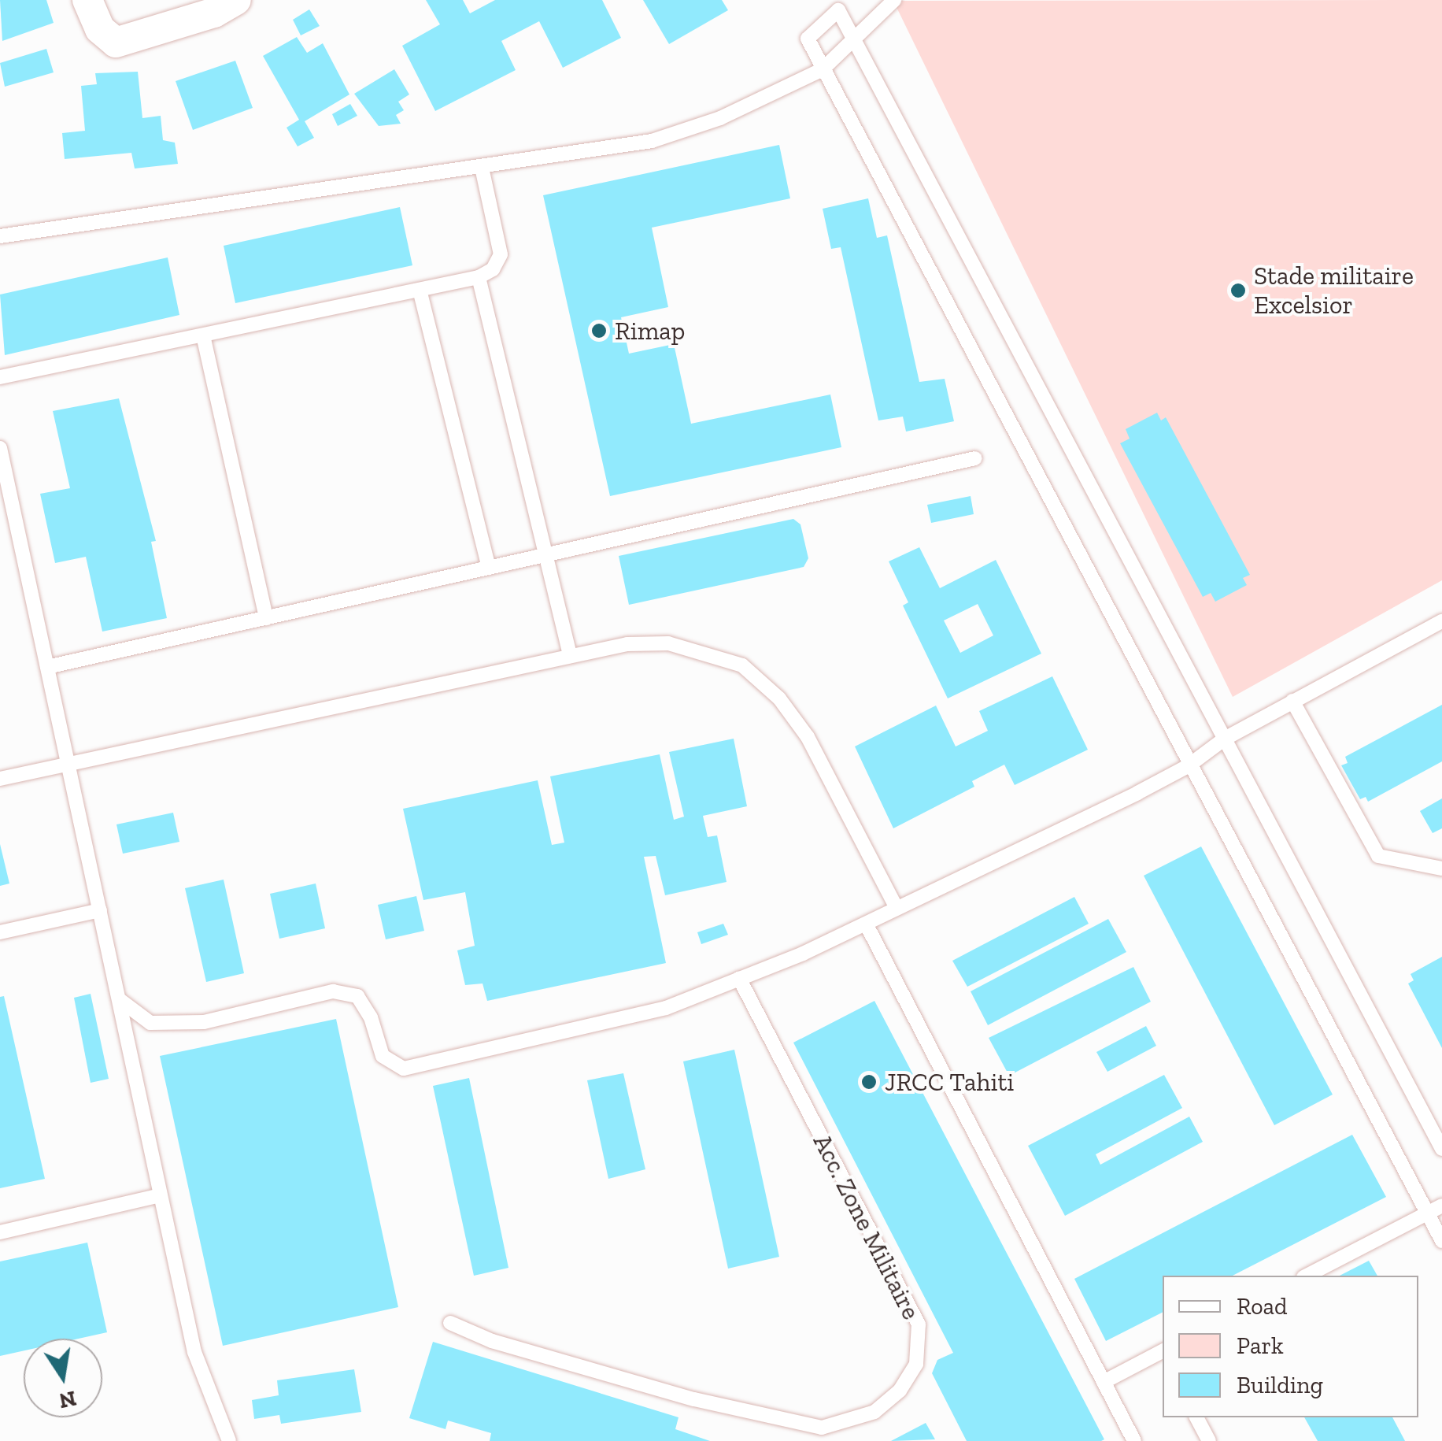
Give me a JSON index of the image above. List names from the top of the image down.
{
  "streets": {
    "lane": ["Acc. Zone Militaire"]
  },
  "places": ["Stade militaire Excelsior", "Rimap", "JRCC Tahiti"],
  "legend": ["Road", "Park", "Building"],
  "north": "bottom"
}
